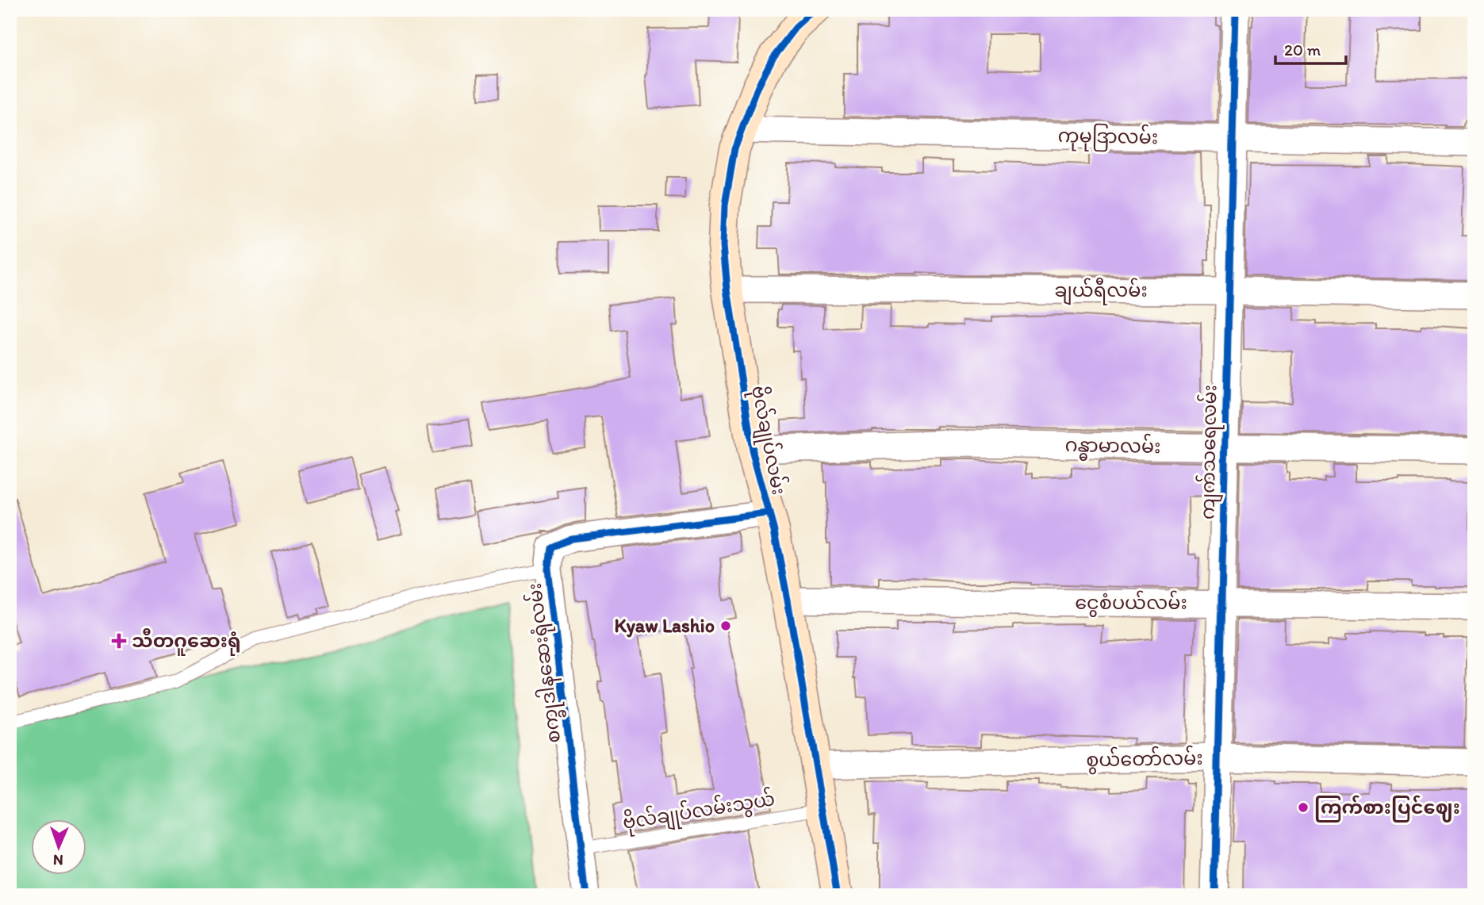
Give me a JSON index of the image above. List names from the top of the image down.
{
  "streets": {
    "street": [
      "ကုမုဒြာလမ်း",
      "ချယ်ရီလမ်း",
      "ဗိုလ်ချုပ်လမ်း",
      "ဂန္ဓာမာလမ်း",
      "ကျက်သရေလမ်း",
      "ငွေစံပယ်လမ်း",
      "စက္ခုဒါနဆေးရုံလမ်း",
      "စွယ်တော်လမ်း"
    ],
    "lane": ["ဗိုလ်ချုပ်လမ်းသွယ်"]
  },
  "crossings": [
    ["ကုမုဒြာလမ်း", "ဗိုလ်ချုပ်လမ်း"],
    ["ကုမုဒြာလမ်း", "ကျက်သရေလမ်း"],
    ["ချယ်ရီလမ်း", "ဗိုလ်ချုပ်လမ်း"],
    ["ချယ်ရီလမ်း", "ကျက်သရေလမ်း"],
    ["ဗိုလ်ချုပ်လမ်း", "ဂန္ဓာမာလမ်း"],
    ["ဗိုလ်ချုပ်လမ်း", "ငွေစံပယ်လမ်း"],
    ["ဗိုလ်ချုပ်လမ်း", "စက္ခုဒါနဆေးရုံလမ်း"],
    ["ဗိုလ်ချုပ်လမ်း", "စွယ်တော်လမ်း"],
    ["ဗိုလ်ချုပ်လမ်း", "ဗိုလ်ချုပ်လမ်းသွယ်"],
    ["ဂန္ဓာမာလမ်း", "ကျက်သရေလမ်း"],
    ["ကျက်သရေလမ်း", "ငွေစံပယ်လမ်း"],
    ["ကျက်သရေလမ်း", "စွယ်တော်လမ်း"],
    ["စက္ခုဒါနဆေးရုံလမ်း", "ဗိုလ်ချုပ်လမ်းသွယ်"]
  ],
  "places": {
    "other": ["Kyaw Lashio", "ကြက်စားပြင်ဈေး"],
    "health": ["သီတဂူဆေးရုံ"]
  },
  "scale_bar": "20 m",
  "north": "bottom"
}
